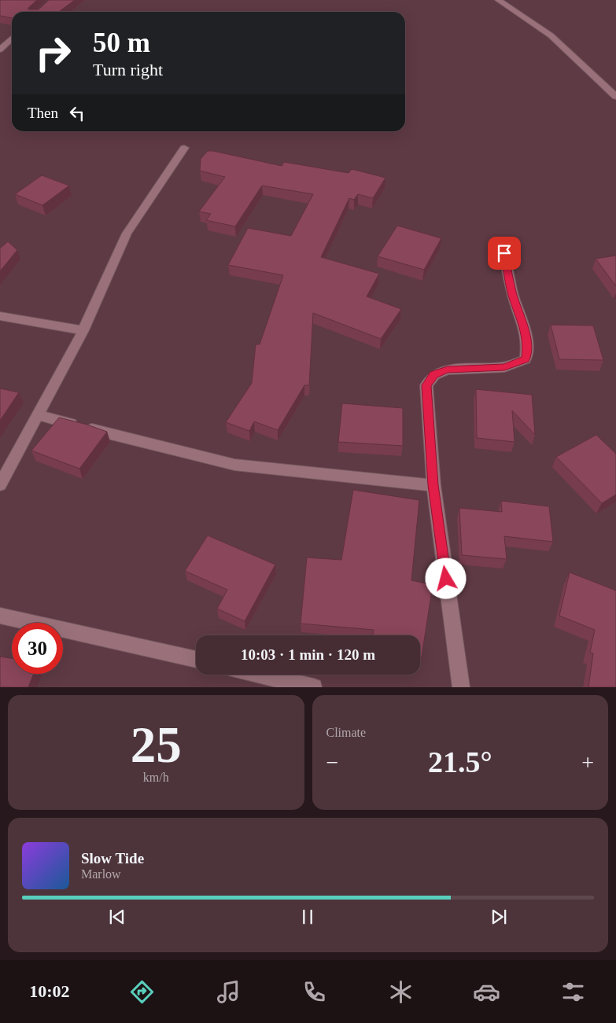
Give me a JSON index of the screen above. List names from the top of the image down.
{
  "page": {
    "turn": ["50 m", "Turn right"],
    "then": "Then",
    "limit": "30",
    "trip": "10:03 · 1 min · 120 m",
    "tile": [
      ["25", "km/h"],
      "Climate"
    ],
    "heat": ["−", "21.5°", "+"],
    "song": ["Slow Tide", "Marlow"],
    "tabs": "10:02"
  }
}
